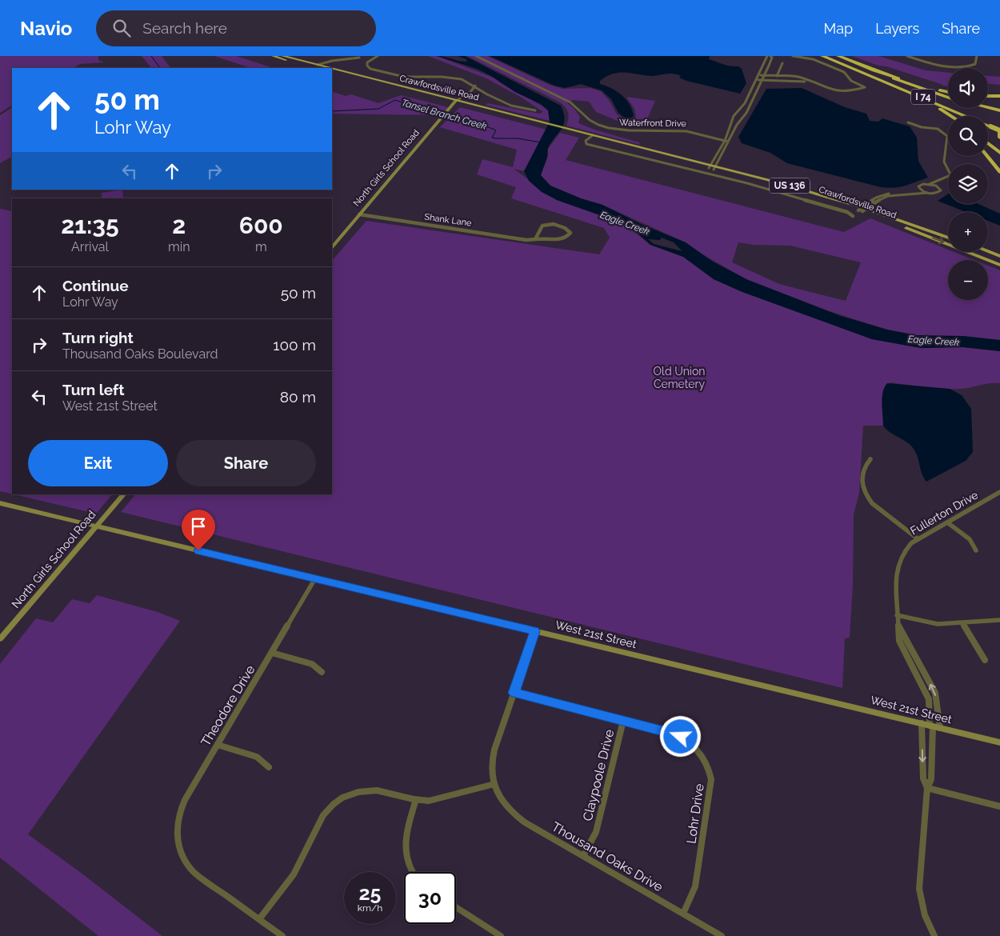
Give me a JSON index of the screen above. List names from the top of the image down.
{
  "streets": {
    "highway": ["I 74"],
    "main road": ["Crawfordsville Road", "US 136"],
    "street": [
      "Waterfront Drive",
      "North Girls School Road",
      "Shank Lane",
      "Fullerton Drive",
      "West 21st Street",
      "Theodore Drive",
      "Claypoole Drive",
      "Lohr Drive",
      "Thousand Oaks Drive"
    ]
  },
  "crossings": [
    ["Crawfordsville Road", "North Girls School Road"],
    ["North Girls School Road", "Shank Lane"],
    ["North Girls School Road", "West 21st Street"],
    ["Fullerton Drive", "West 21st Street"],
    ["West 21st Street", "Theodore Drive"],
    ["West 21st Street", "Thousand Oaks Drive"],
    ["Claypoole Drive", "Lohr Drive"],
    ["Claypoole Drive", "Thousand Oaks Drive"],
    ["Lohr Drive", "Thousand Oaks Drive"]
  ],
  "water": ["Tansel Branch Creek", "Eagle Creek"],
  "parks": ["Old Union Cemetery"],
  "page": {
    "header": "Navio",
    "search": "Search here",
    "nav": ["Map", "Layers", "Share"],
    "map_buttons": ["+", "−"],
    "turn": ["50 m", "Lohr Way"],
    "eta": [
      "21:35",
      "Arrival",
      "2",
      "min",
      "600",
      "m"
    ],
    "list": [
      {
        "name": "Continue",
        "note": "Lohr Way",
        "value": "50 m"
      },
      {
        "name": "Turn right",
        "note": "Thousand Oaks Boulevard",
        "value": "100 m"
      },
      {
        "name": "Turn left",
        "note": "West 21st Street",
        "value": "80 m"
      }
    ],
    "buttons": ["Exit", "Share"],
    "speed": "25 km/h",
    "limit": "30"
  }
}
